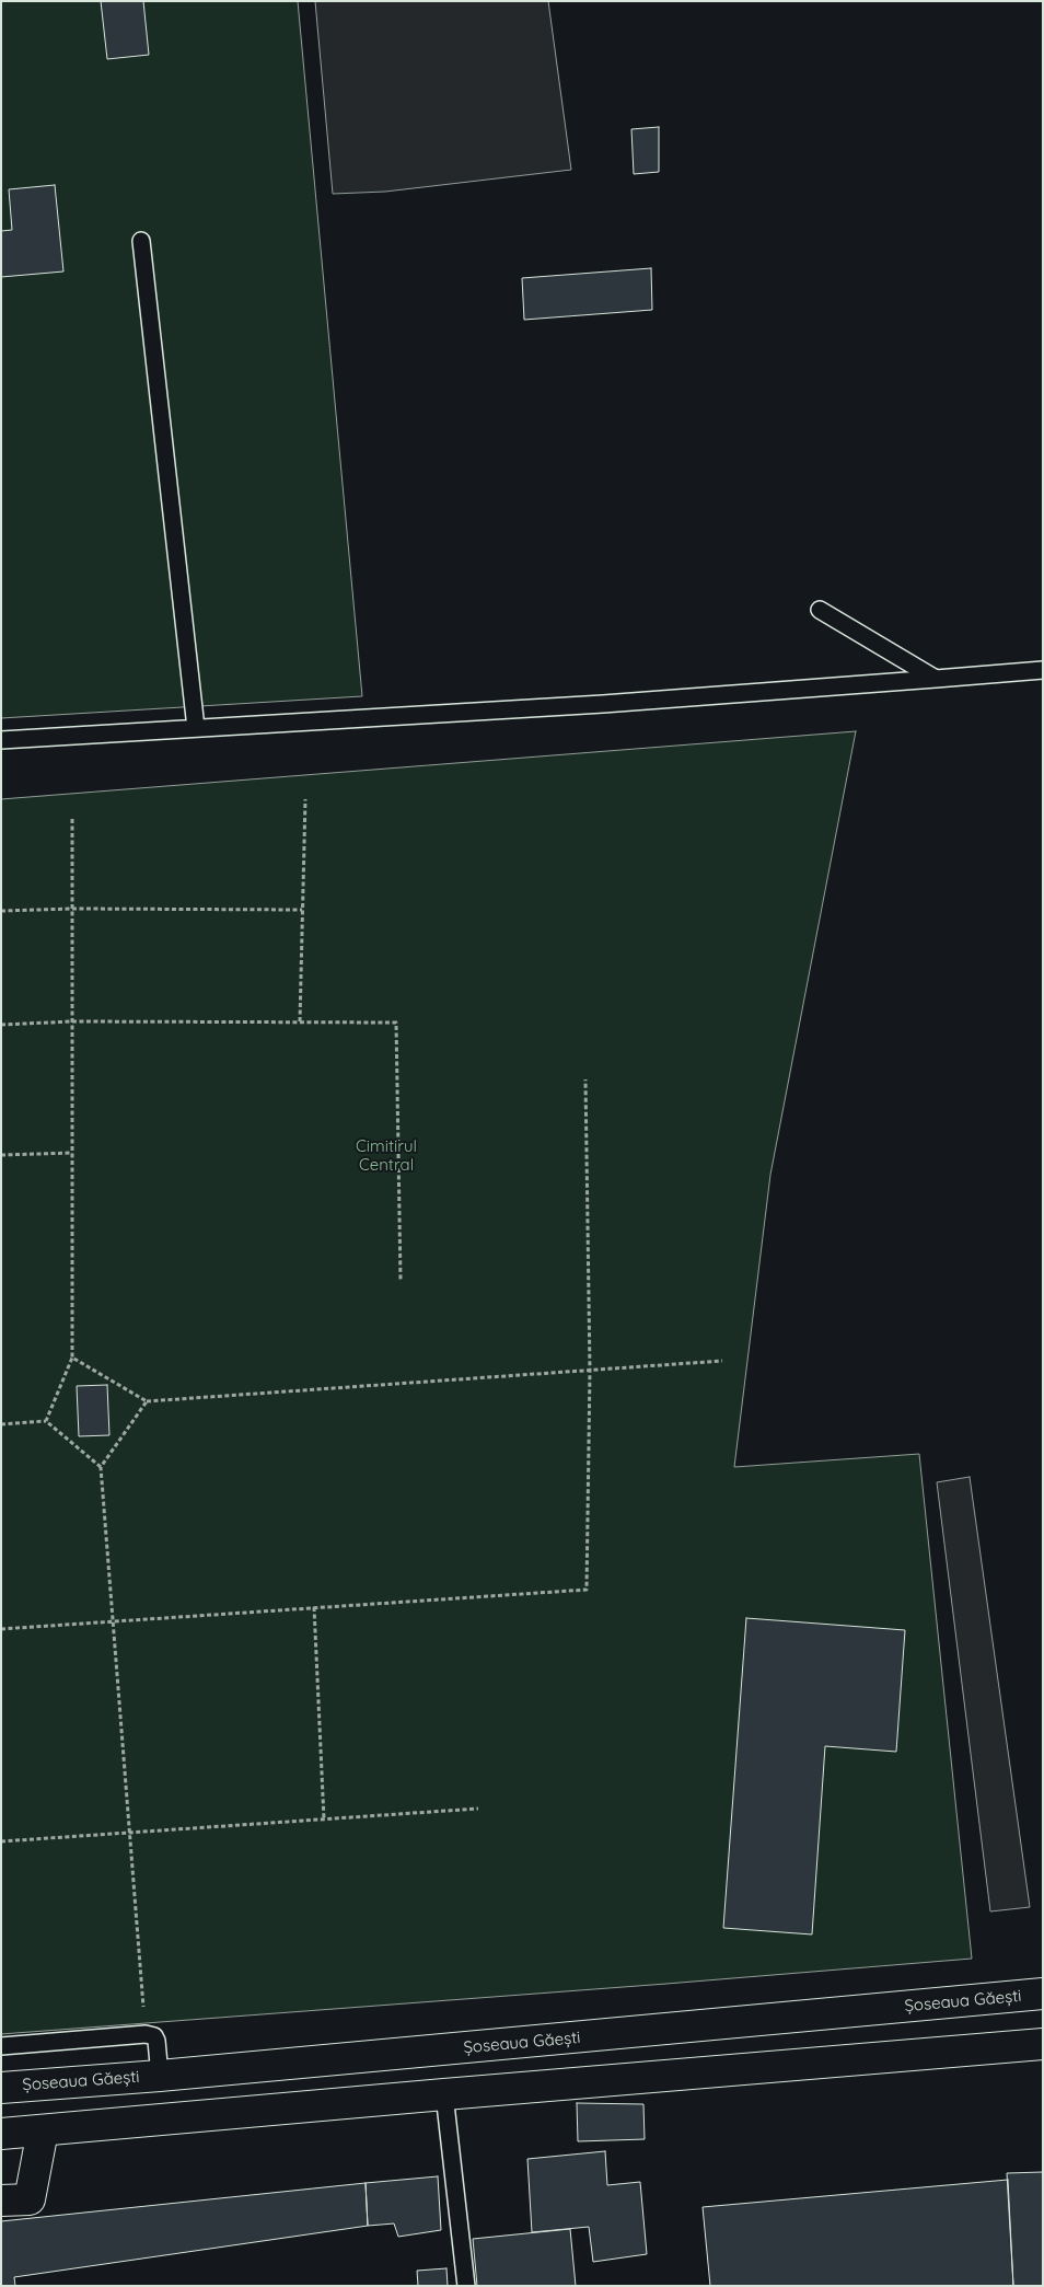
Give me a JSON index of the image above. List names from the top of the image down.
{
  "streets": {
    "main road": ["Șoseaua Găești"]
  },
  "parks": ["Cimitirul Central"]
}
